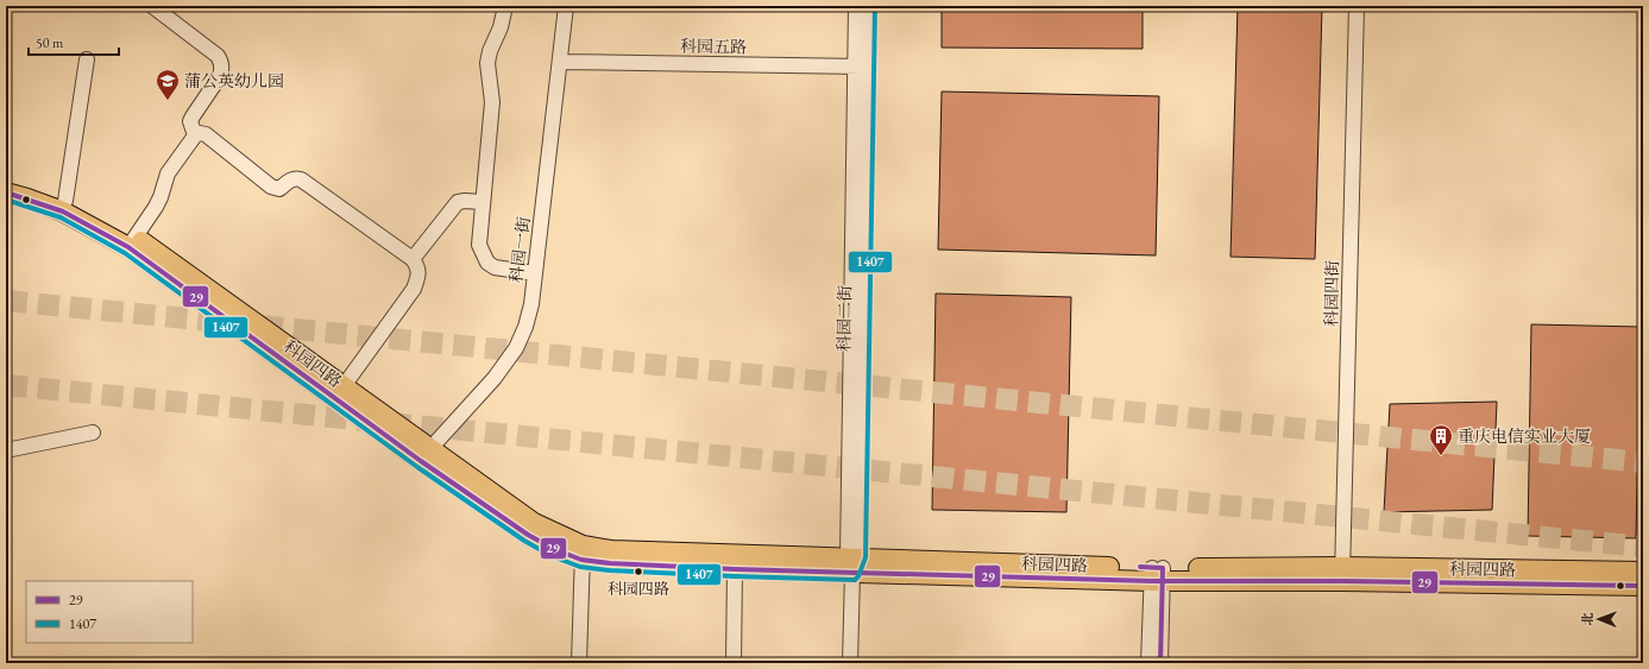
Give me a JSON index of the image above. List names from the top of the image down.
{
  "streets": {
    "main road": ["科园四路"],
    "street": [
      "科园五路",
      "科园一街",
      "科园四街",
      "科园二街"
    ]
  },
  "crossings": [
    ["科园五路", "科园一街"],
    ["科园五路", "科园二街"],
    ["科园一街", "科园四路"],
    ["科园四街", "科园四路"],
    ["科园二街", "科园四路"]
  ],
  "places": {
    "school or university": ["蒲公英幼儿园"],
    "building": ["重庆电信实业大厦"],
    "other": ["科园四路"]
  },
  "lines": ["transit line 1407", "transit line 29"],
  "legend": ["29", "1407"],
  "scale_bar": "50 m",
  "north": "left"
}
